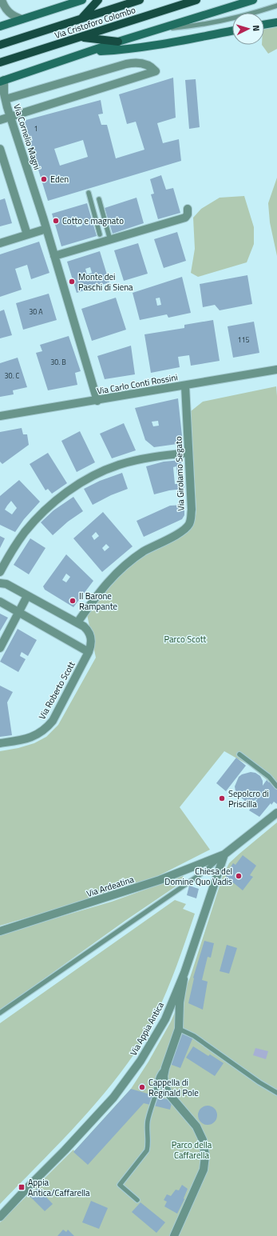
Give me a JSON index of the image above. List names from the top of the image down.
{
  "streets": {
    "main road": ["Via Cristoforo Colombo"],
    "street": [
      "Via Cornelio Magni",
      "Via Carlo Conti Rossini",
      "Via Girolamo Segato",
      "Via Roberto Scott",
      "Via Ardeatina",
      "Via Appia Antica"
    ]
  },
  "crossings": [
    ["Via Cornelio Magni", "Via Carlo Conti Rossini"],
    ["Via Carlo Conti Rossini", "Via Girolamo Segato"],
    ["Via Ardeatina", "Via Appia Antica"]
  ],
  "parks": ["Parco Scott", "Parco della Caffarella"],
  "places": {
    "other": [
      "Eden",
      "Cotto e magnato",
      "Monte dei Paschi di Siena",
      "Il Barone Rampante",
      "Sepolcro di Priscilla",
      "Chiesa del Domine Quo Vadis",
      "Cappella di Reginald Pole"
    ],
    "transit": ["Appia Antica/Caffarella"]
  },
  "house_numbers": [
    "1",
    "30 A",
    "115",
    "30. B",
    "30. C"
  ],
  "north": "right"
}
